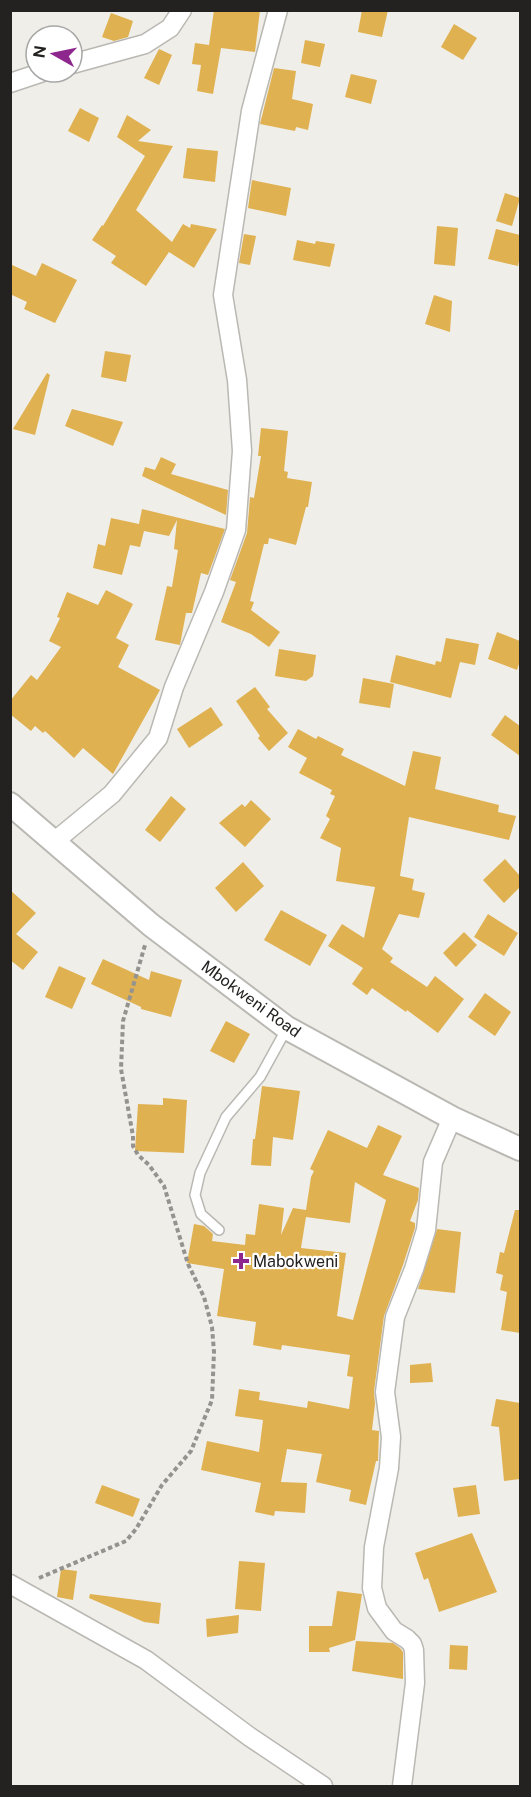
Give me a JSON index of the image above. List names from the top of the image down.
{
  "streets": {
    "street": ["Mbokweni Road"]
  },
  "places": {
    "health": ["Mabokweni"]
  },
  "north": "left"
}
